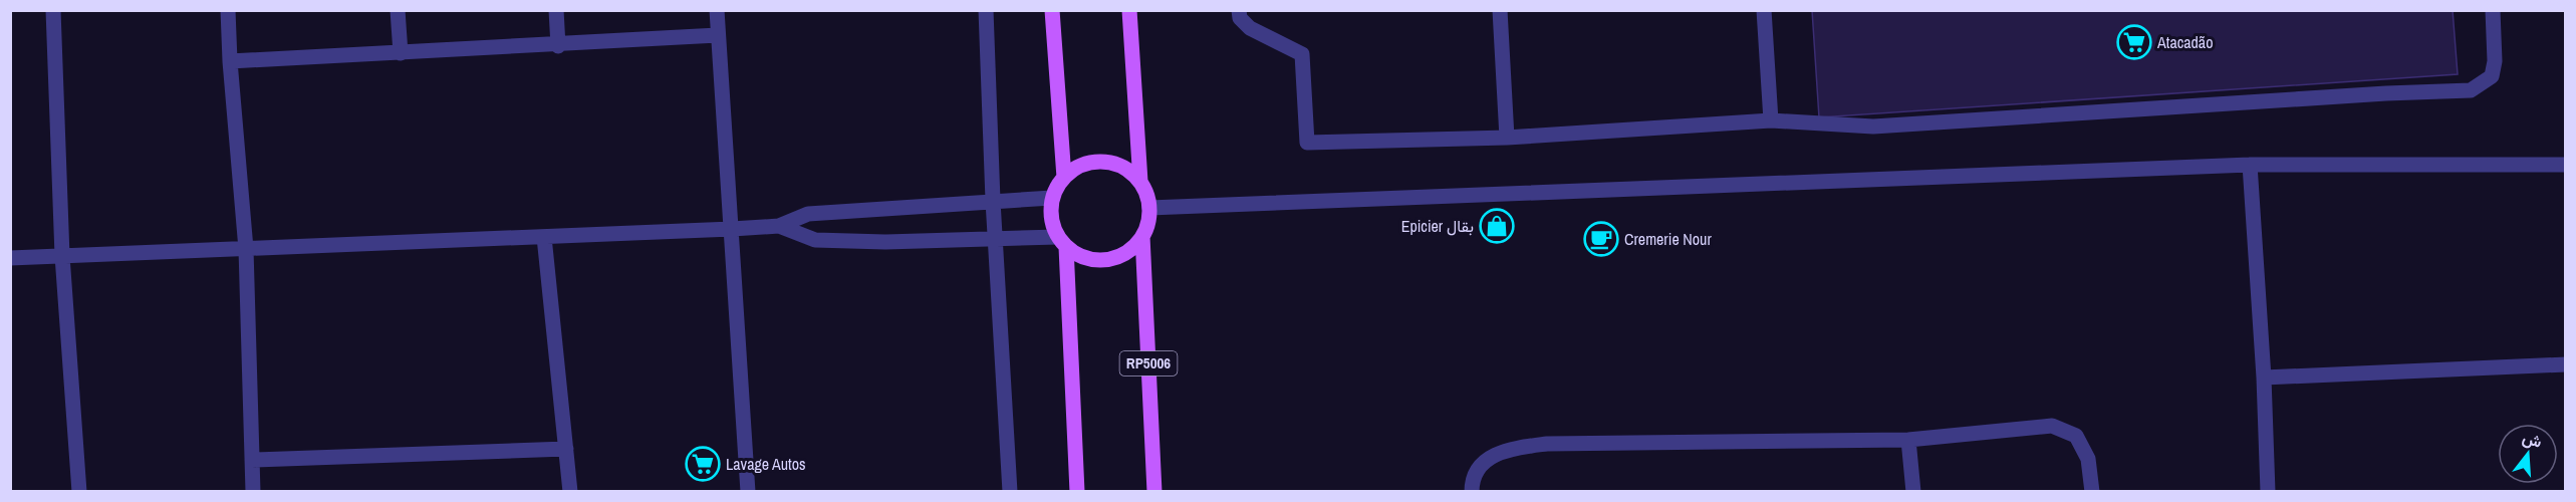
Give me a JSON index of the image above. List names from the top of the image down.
{
  "streets": {
    "main road": ["RP5006"]
  },
  "places": {
    "supermarket": ["Atacadão", "Lavage Autos"],
    "shop": ["Epicier بقال"],
    "cafe": ["Cremerie Nour"]
  },
  "north": "top"
}
